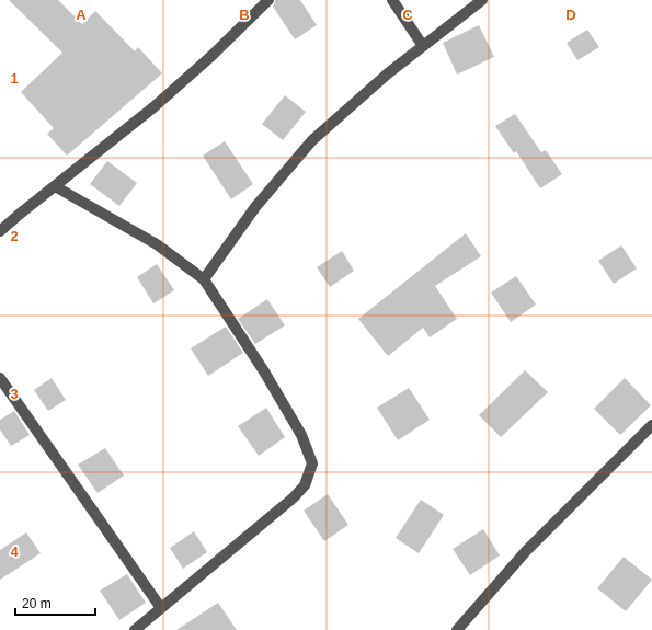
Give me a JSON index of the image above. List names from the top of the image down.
{
  "scale_bar": "20 m",
  "grid": {
    "columns": [
      "A",
      "B",
      "C",
      "D"
    ],
    "rows": [
      "1",
      "2",
      "3",
      "4"
    ]
  }
}
